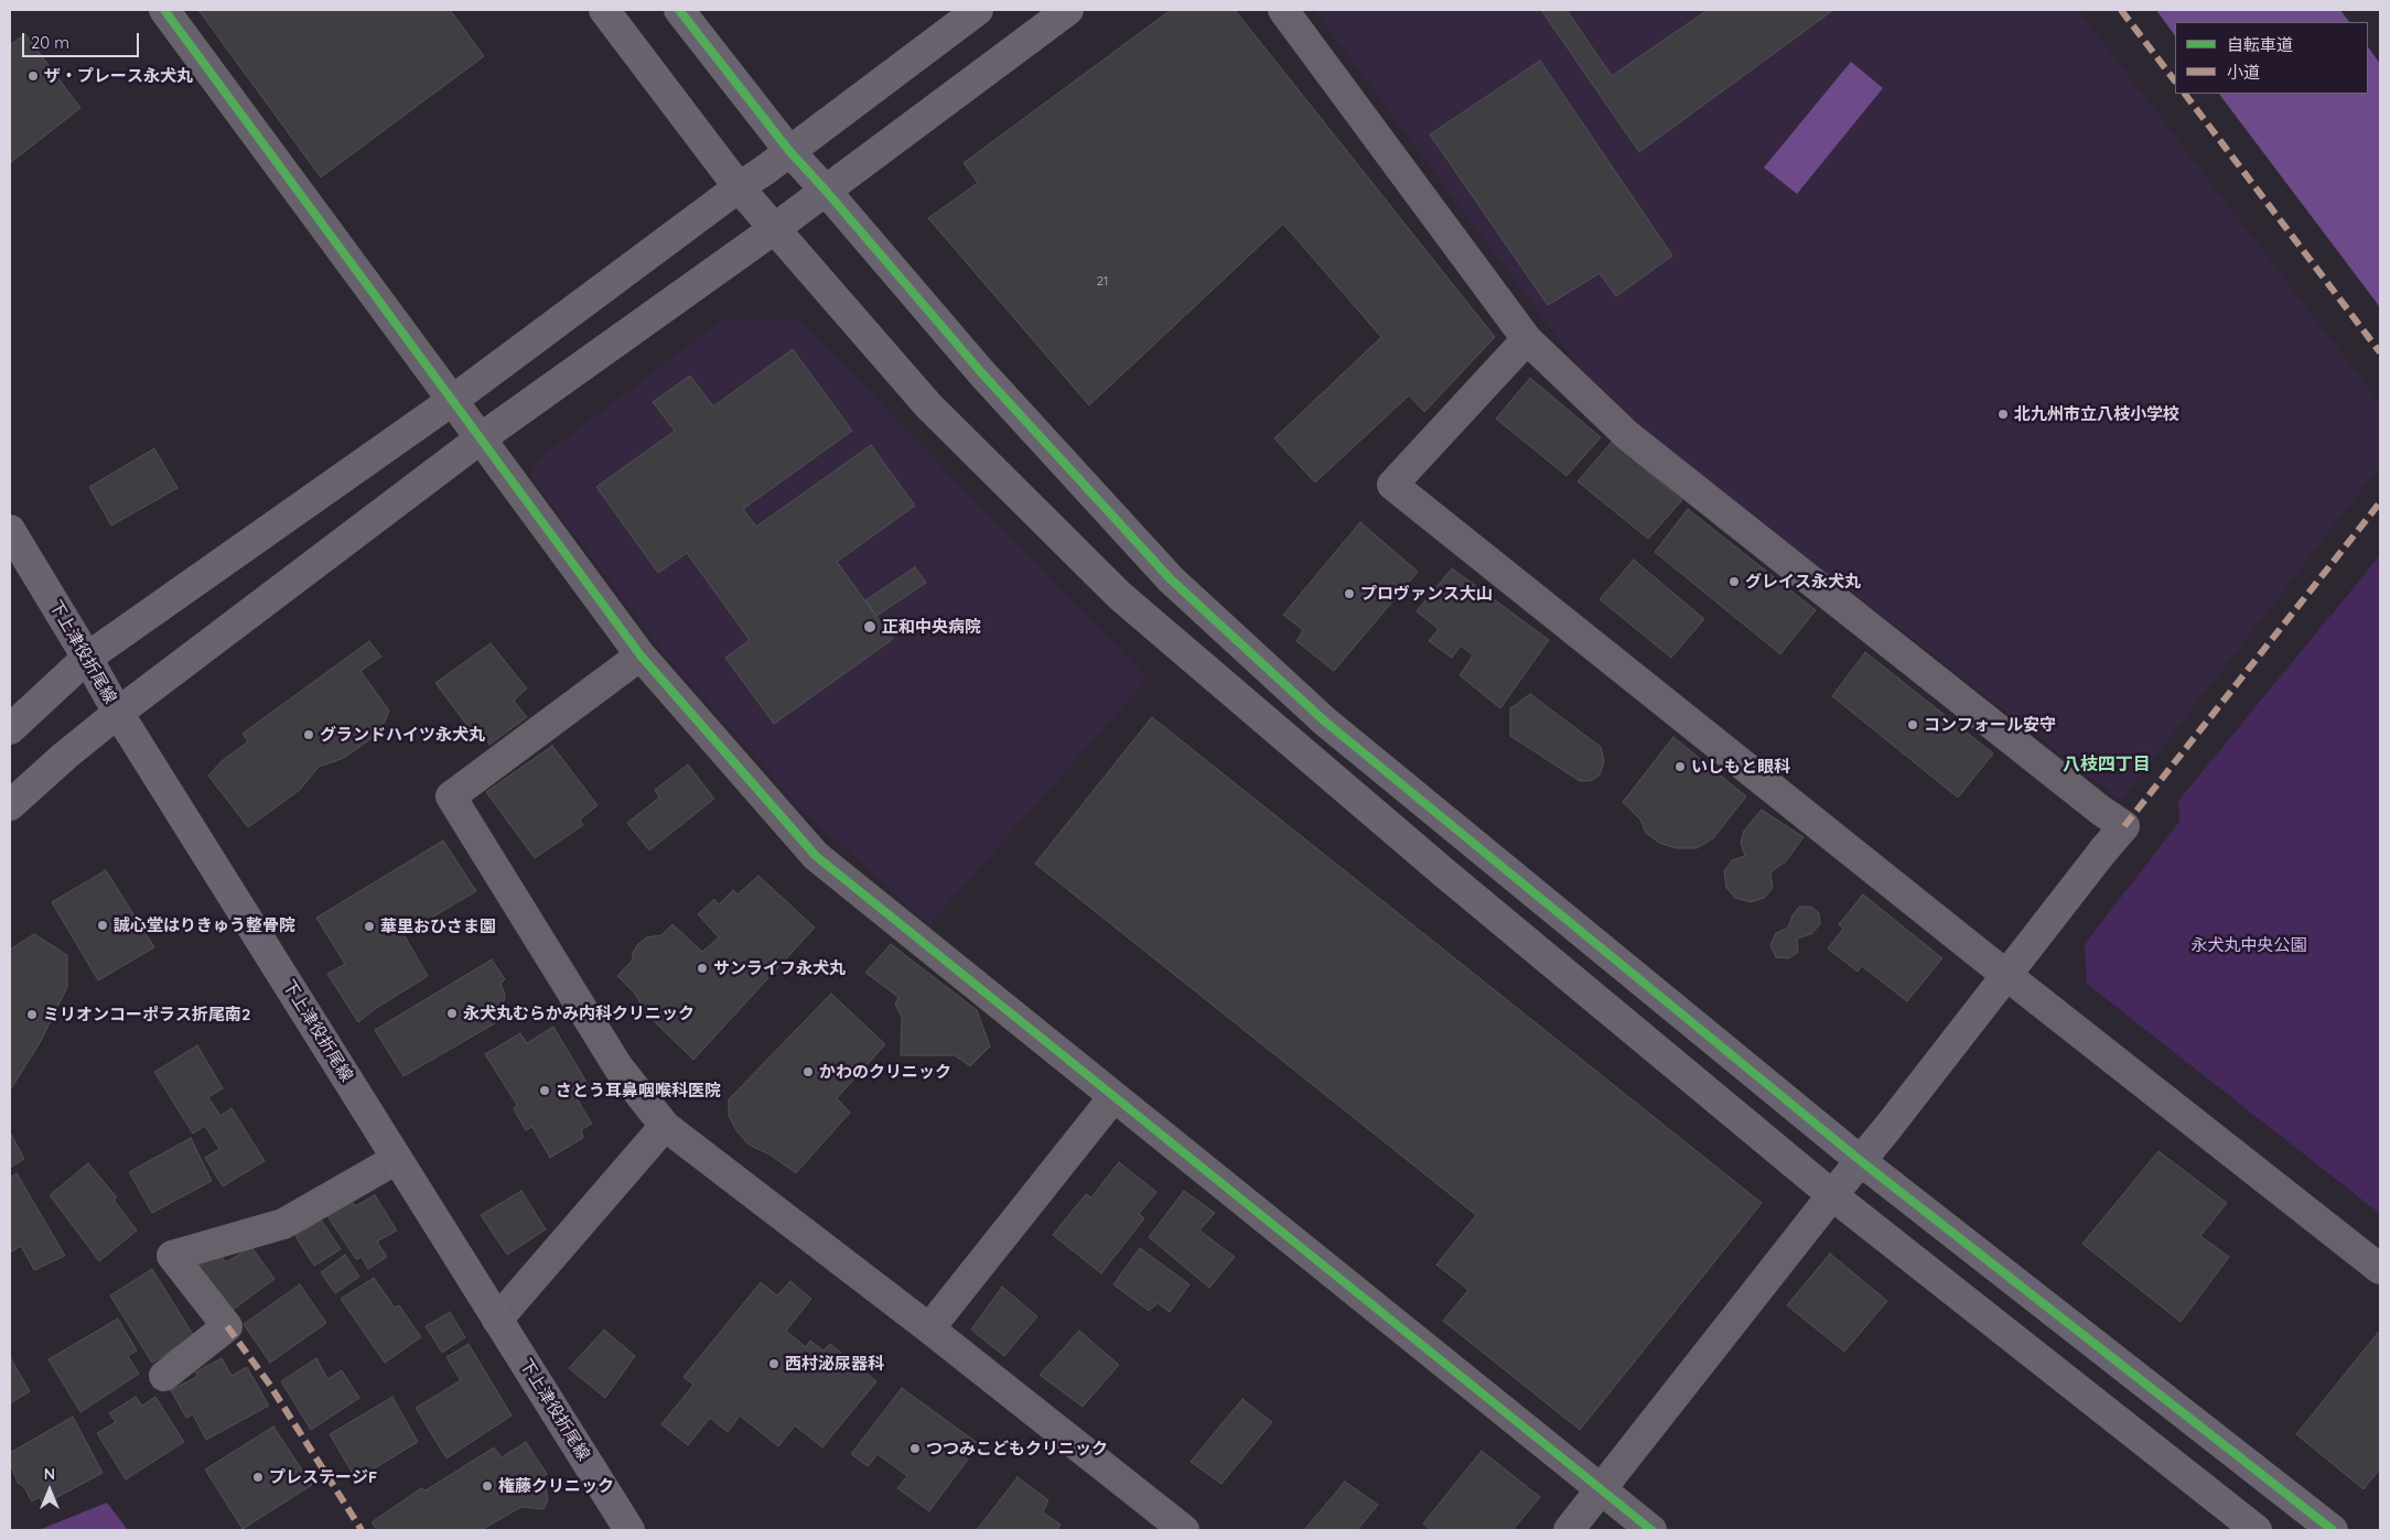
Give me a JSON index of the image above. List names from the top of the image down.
{
  "streets": {
    "street": ["下上津役折尾線"]
  },
  "districts": ["八枝四丁目"],
  "parks": ["永犬丸中央公園"],
  "places": [
    "ザ・プレース永犬丸",
    "北九州市立八枝小学校",
    "グレイス永犬丸",
    "プロヴァンス大山",
    "正和中央病院",
    "コンフォール安守",
    "グランドハイツ永犬丸",
    "いしもと眼科",
    "誠心堂はりきゅう整骨院",
    "華里おひさま園",
    "サンライフ永犬丸",
    "永犬丸むらかみ内科クリニック",
    "ミリオンコーポラス折尾南2",
    "かわのクリニック",
    "さとう耳鼻咽喉科医院",
    "西村泌尿器科",
    "つつみこどもクリニック",
    "プレステージF",
    "権藤クリニック"
  ],
  "house_numbers": ["21"],
  "legend": ["自転車道", "小道"],
  "scale_bar": "20 m",
  "north": "top"
}
